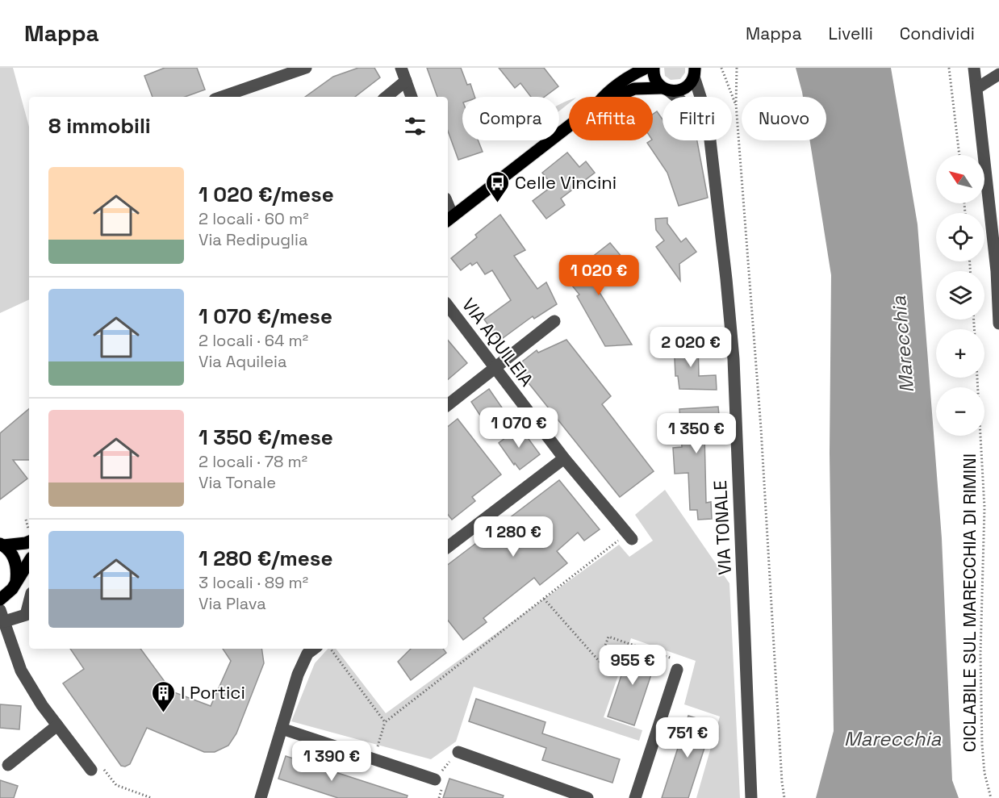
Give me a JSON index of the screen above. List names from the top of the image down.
{
  "streets": {
    "street": ["VIA AQUILEIA", "VIA TONALE"],
    "path": ["CICLABILE SUL MARECCHIA DI RIMINI"]
  },
  "water": ["Marecchia"],
  "places": {
    "bus stop": ["Celle Vincini"],
    "building": ["I Portici"]
  },
  "north": "top left",
  "page": {
    "header": "Mappa",
    "nav": ["Mappa", "Livelli", "Condividi"],
    "chip": [
      "Compra",
      "Affitta",
      "Filtri",
      "Nuovo"
    ],
    "heading": "8 immobili",
    "map_buttons": ["+", "−"],
    "list": [
      {
        "name": "1 020 €/mese",
        "note": "2 locali · 60 m² · Via Redipuglia"
      },
      {
        "name": "1 070 €/mese",
        "note": "2 locali · 64 m² · Via Aquileia"
      },
      {
        "name": "1 350 €/mese",
        "note": "2 locali · 78 m² · Via Tonale"
      },
      {
        "name": "1 280 €/mese",
        "note": "3 locali · 89 m² · Via Plava"
      }
    ],
    "price": [
      "1 020 €",
      "2 020 €",
      "1 070 €",
      "1 350 €",
      "1 280 €",
      "955 €",
      "751 €",
      "1 390 €"
    ]
  }
}
